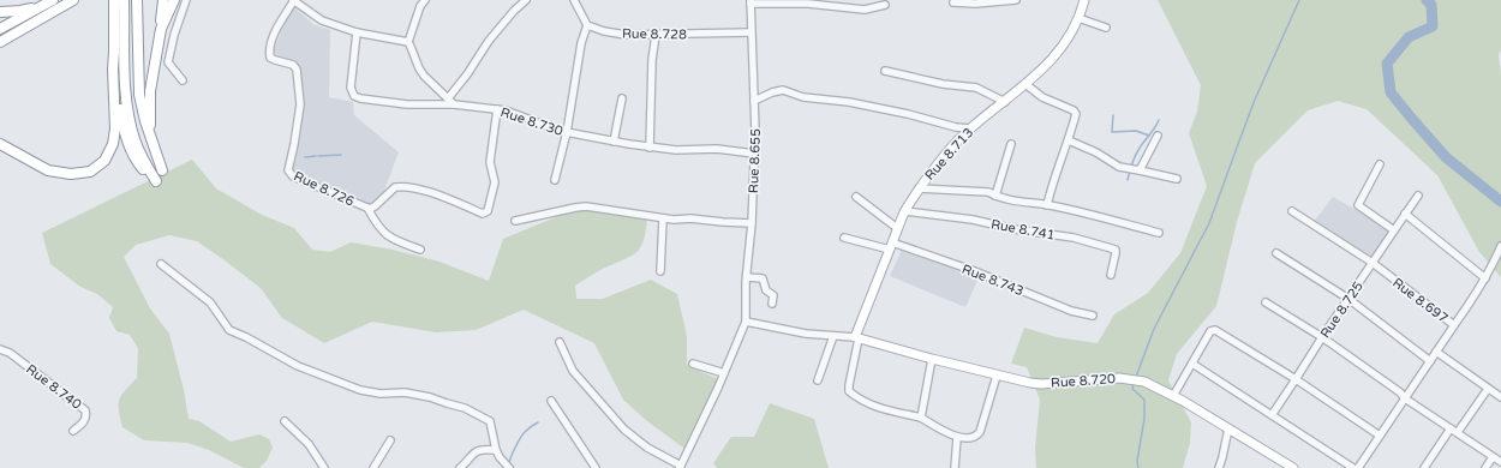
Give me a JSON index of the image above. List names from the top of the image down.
{
  "streets": {
    "main road": ["Rue 8.713", "Rue 8.720"],
    "street": [
      "Rue 8.728",
      "Rue 8.730",
      "Rue 8.655",
      "Rue 8.726",
      "Rue 8.741",
      "Rue 8.743",
      "Rue 8.697",
      "Rue 8.725",
      "Rue 8.740"
    ]
  },
  "crossings": [
    ["Rue 8.728", "Rue 8.655"],
    ["Rue 8.730", "Rue 8.655"],
    ["Rue 8.730", "Rue 8.726"],
    ["Rue 8.713", "Rue 8.741"],
    ["Rue 8.713", "Rue 8.743"],
    ["Rue 8.713", "Rue 8.720"],
    ["Rue 8.697", "Rue 8.725"]
  ]
}
